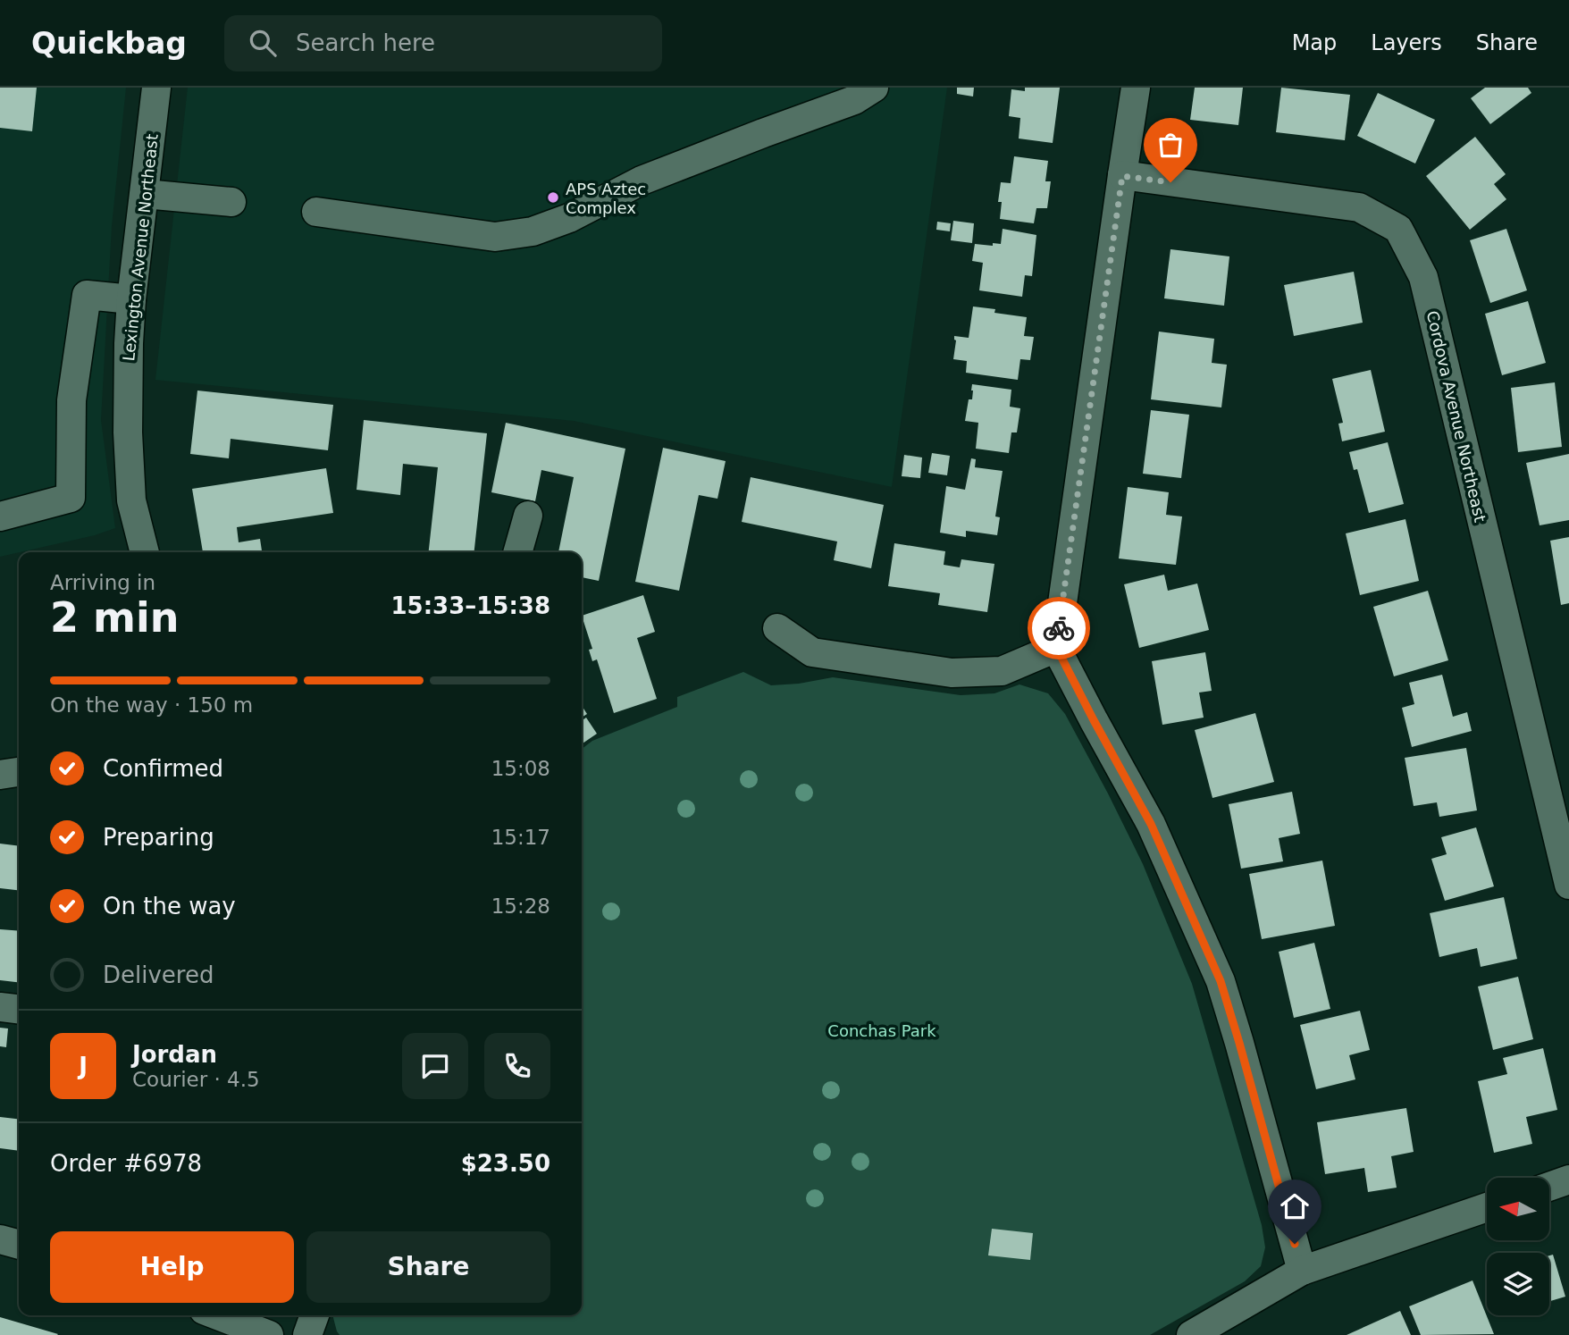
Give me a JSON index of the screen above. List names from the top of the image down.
{
  "streets": {
    "street": ["Lexington Avenue Northeast", "Cordova Avenue Northeast"]
  },
  "parks": ["Conchas Park"],
  "places": ["APS Aztec Complex"],
  "north": "left",
  "page": {
    "header": "Quickbag",
    "search": "Search here",
    "nav": ["Map", "Layers", "Share"],
    "heading": ["2 min", "Arriving in", "15:33–15:38"],
    "panel": [
      "Jordan",
      "Courier · 4.5",
      "Order #6978",
      "$23.50"
    ],
    "bar": "On the way · 150 m",
    "list": [
      ["Confirmed", "15:08"],
      ["Preparing", "15:17"],
      ["On the way", "15:28"],
      "Delivered"
    ],
    "round": "J",
    "buttons": ["Help", "Share"]
  }
}
